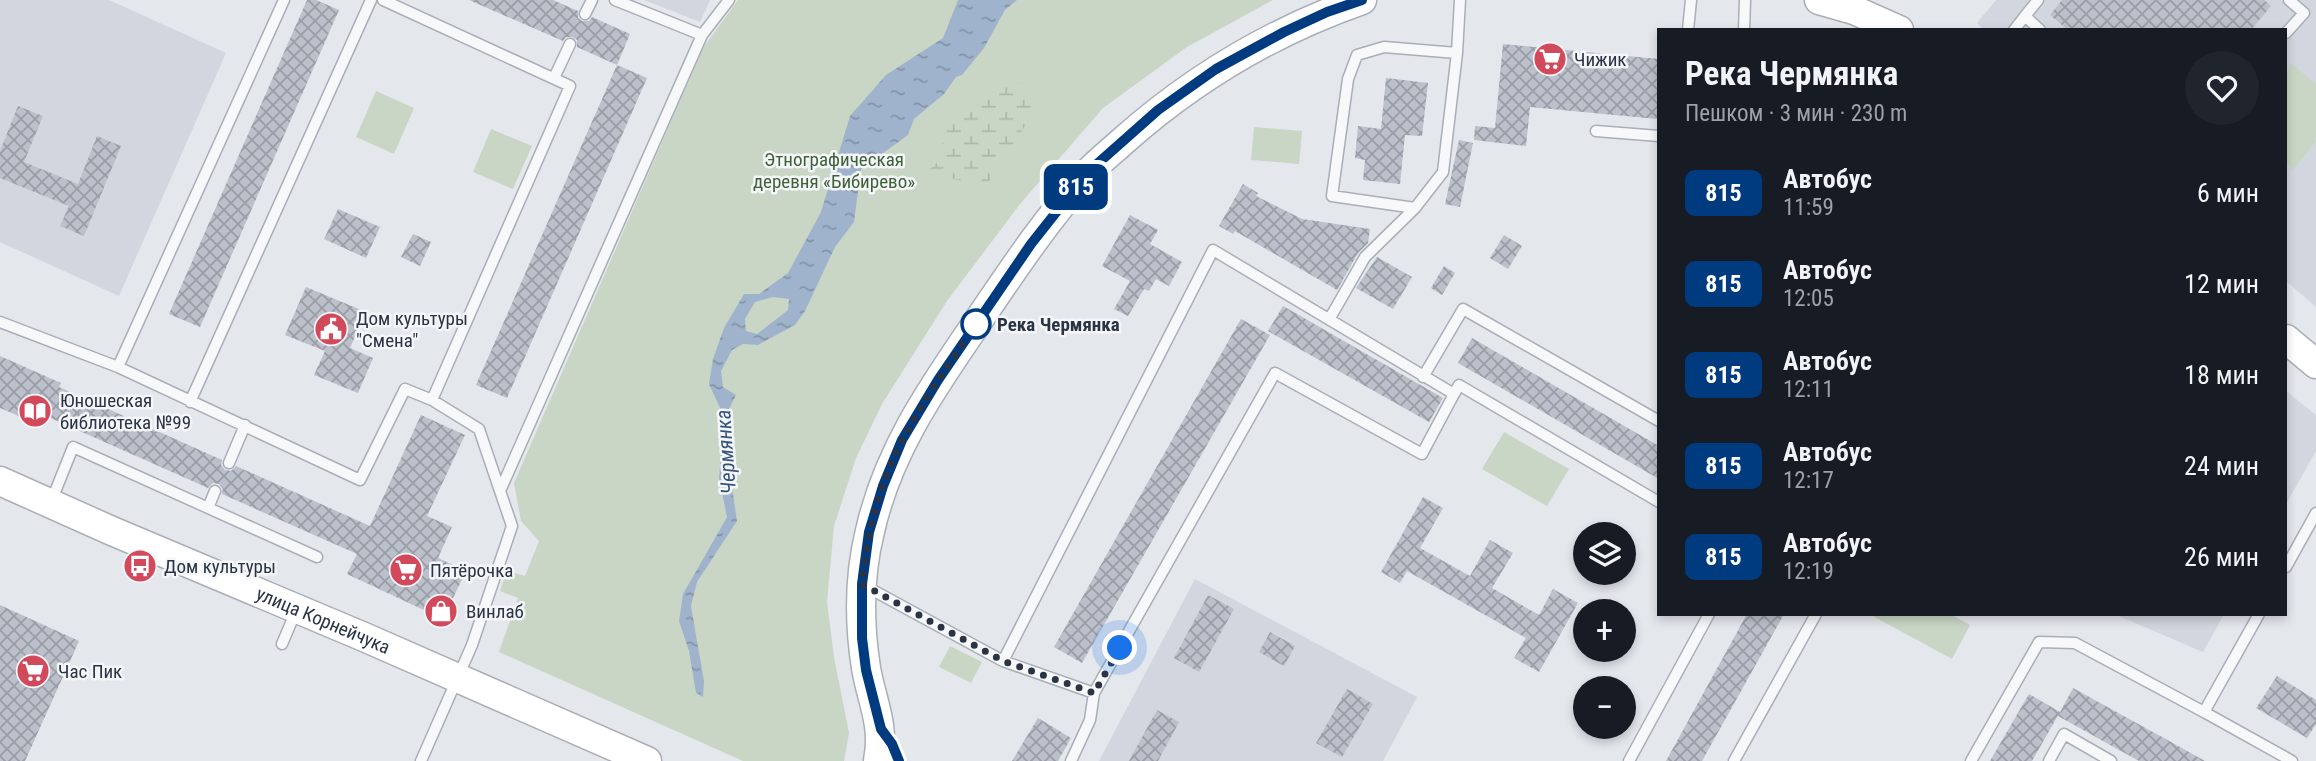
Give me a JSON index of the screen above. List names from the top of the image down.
{
  "streets": {
    "street": ["улица Корнейчука"]
  },
  "water": ["Чермянка"],
  "parks": ["Этнографическая деревня «Бибирево»"],
  "places": {
    "supermarket": ["Чижик", "Пятёрочка", "Час Пик"],
    "other": ["Река Чермянка"],
    "public building": ["Дом культуры \"Смена\""],
    "library": ["Юношеская библиотека №99"],
    "bus stop": ["Дом культуры"],
    "shop": ["Винлаб"]
  },
  "lines": ["bus line 815"],
  "page": {
    "on_map": "815",
    "heading": ["Река Чермянка", "Пешком · 3 мин · 230 m"],
    "list": [
      {
        "mark": "815",
        "name": "Автобус",
        "note": "11:59",
        "value": "6 мин"
      },
      {
        "mark": "815",
        "name": "Автобус",
        "note": "12:05",
        "value": "12 мин"
      },
      {
        "mark": "815",
        "name": "Автобус",
        "note": "12:11",
        "value": "18 мин"
      },
      {
        "mark": "815",
        "name": "Автобус",
        "note": "12:17",
        "value": "24 мин"
      },
      {
        "mark": "815",
        "name": "Автобус",
        "note": "12:19",
        "value": "26 мин"
      }
    ],
    "map_buttons": ["+", "−"]
  }
}
